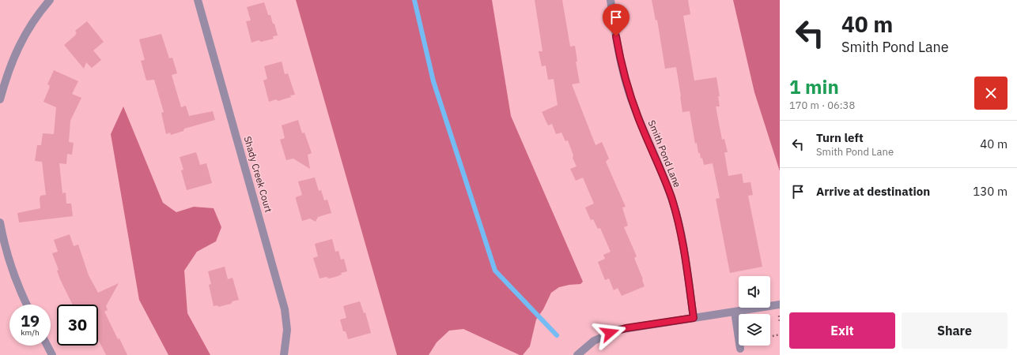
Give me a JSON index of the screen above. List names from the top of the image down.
{
  "streets": {
    "street": ["Smith Pond Lane", "Shady Creek Court"]
  },
  "page": {
    "turn": ["40 m", "Smith Pond Lane"],
    "heading": ["1 min", "170 m · 06:38"],
    "list": [
      {
        "name": "Turn left",
        "note": "Smith Pond Lane",
        "value": "40 m"
      },
      {
        "name": "Arrive at destination",
        "value": "130 m"
      }
    ],
    "speed": "19 km/h",
    "limit": "30",
    "buttons": ["Exit", "Share"]
  }
}
